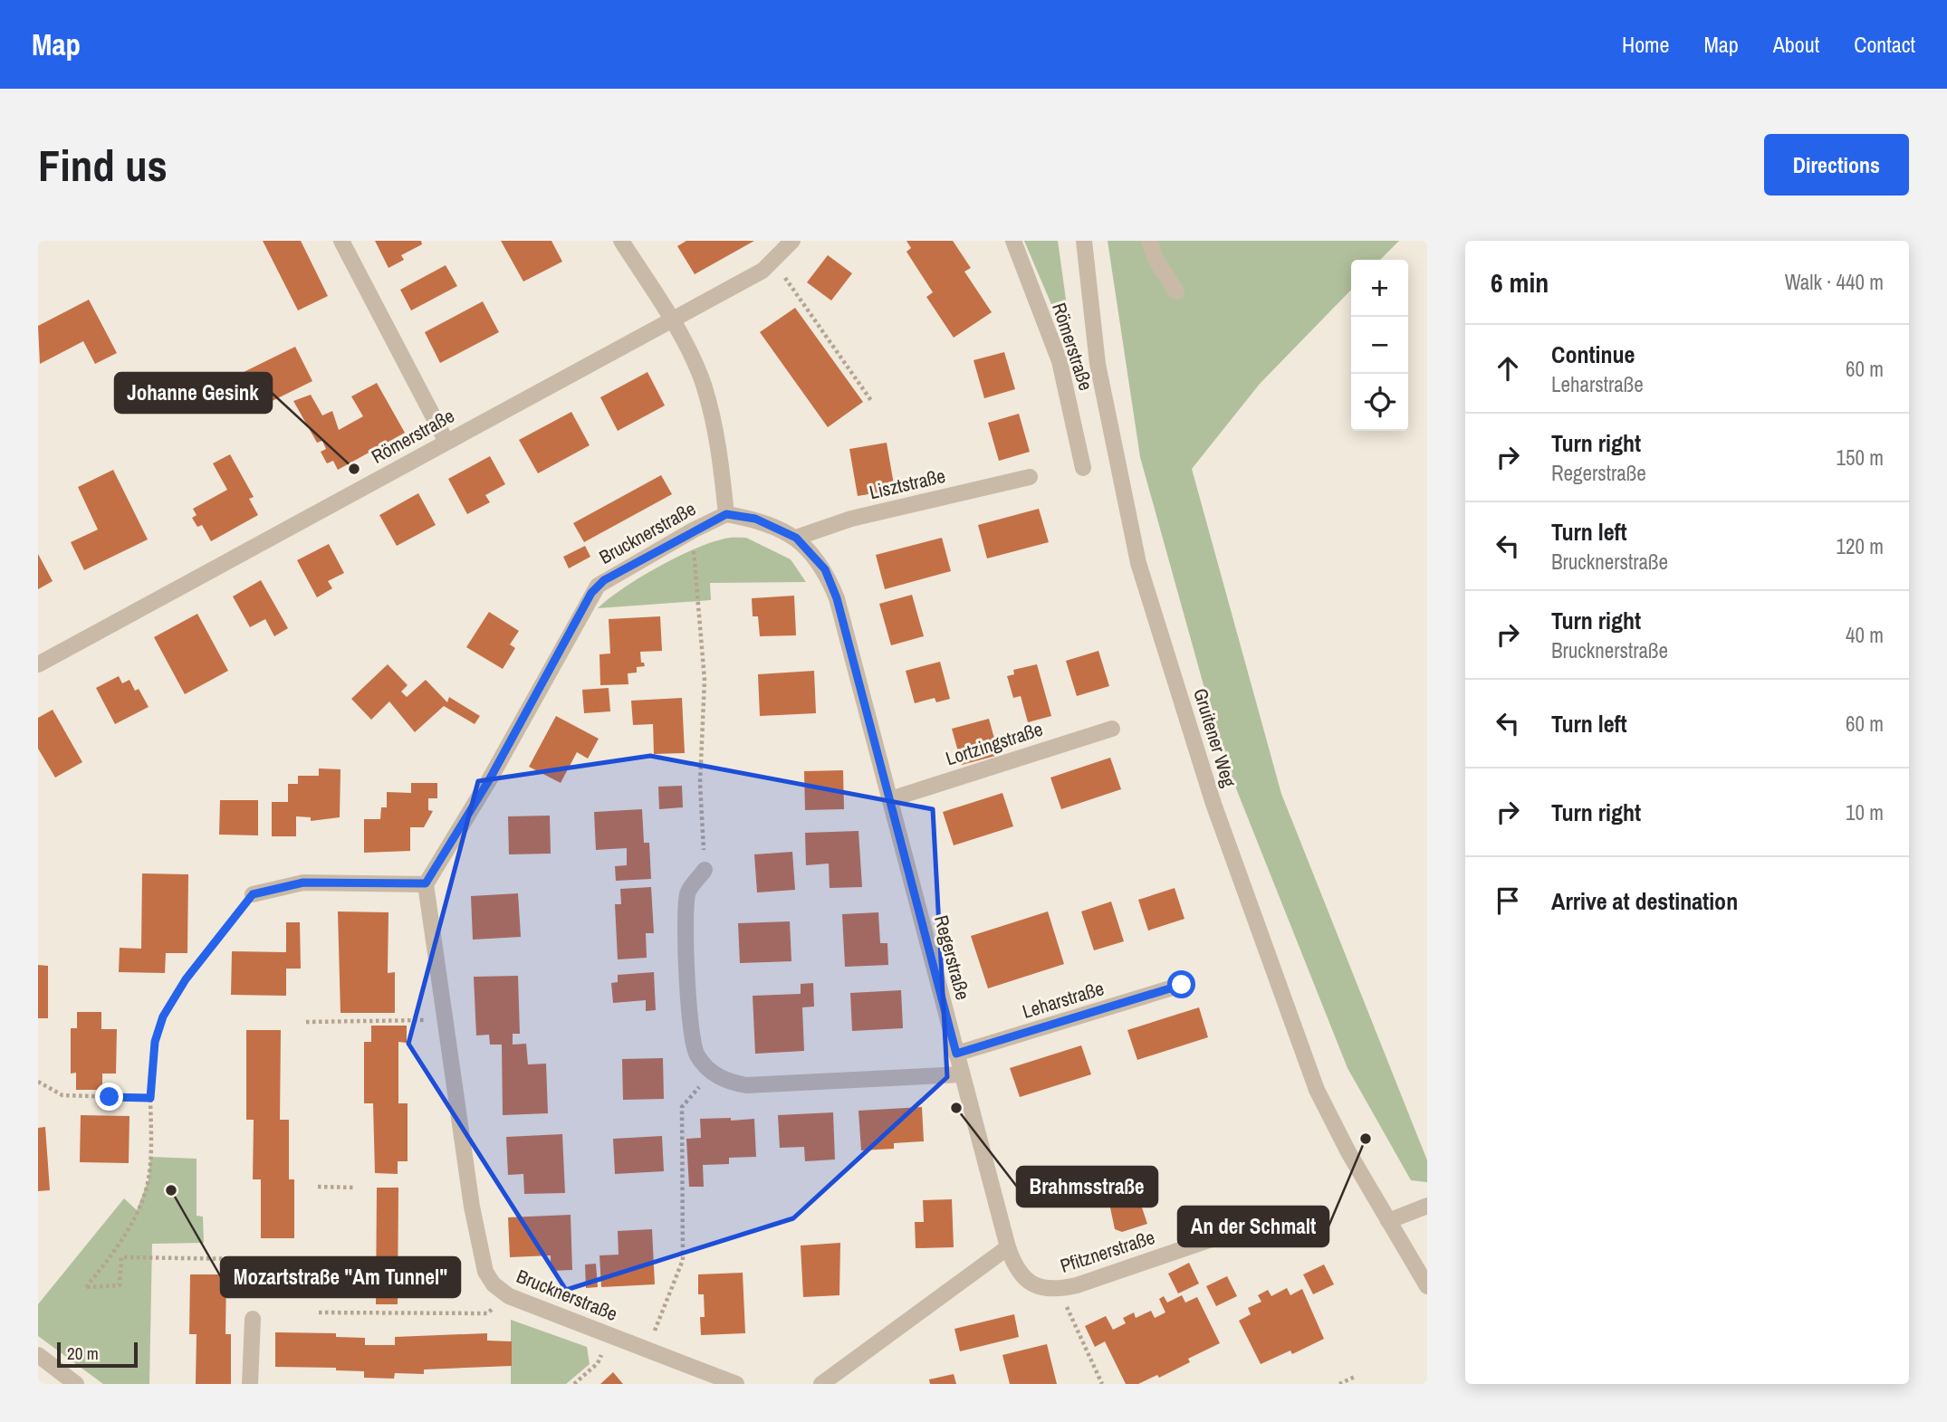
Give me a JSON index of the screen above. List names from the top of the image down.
{
  "streets": {
    "street": [
      "Römerstraße",
      "Lisztstraße",
      "Brucknerstraße",
      "Gruitener Weg",
      "Lortzingstraße",
      "Regerstraße",
      "Leharstraße",
      "Pfitznerstraße"
    ]
  },
  "crossings": [
    ["Römerstraße", "Brucknerstraße"],
    ["Lisztstraße", "Regerstraße"],
    ["Brucknerstraße", "Regerstraße"],
    ["Lortzingstraße", "Regerstraße"],
    ["Regerstraße", "Leharstraße"],
    ["Regerstraße", "Pfitznerstraße"]
  ],
  "places": [
    "Johanne Gesink",
    "Brahmsstraße",
    "An der Schmalt",
    "Mozartstraße \"Am Tunnel\""
  ],
  "scale_bar": "20 m",
  "page": {
    "header": "Map",
    "nav": [
      "Home",
      "Map",
      "About",
      "Contact"
    ],
    "buttons": "Directions",
    "title": "Find us",
    "heading": ["6 min", "Walk · 440 m"],
    "map_buttons": ["+", "−"],
    "list": [
      ["Continue", "Leharstraße", "60 m"],
      ["Turn right", "Regerstraße", "150 m"],
      ["Turn left", "Brucknerstraße", "120 m"],
      ["Turn right", "Brucknerstraße", "40 m"],
      ["Turn left", "60 m"],
      ["Turn right", "10 m"],
      "Arrive at destination"
    ],
    "scale": "20 m"
  }
}
